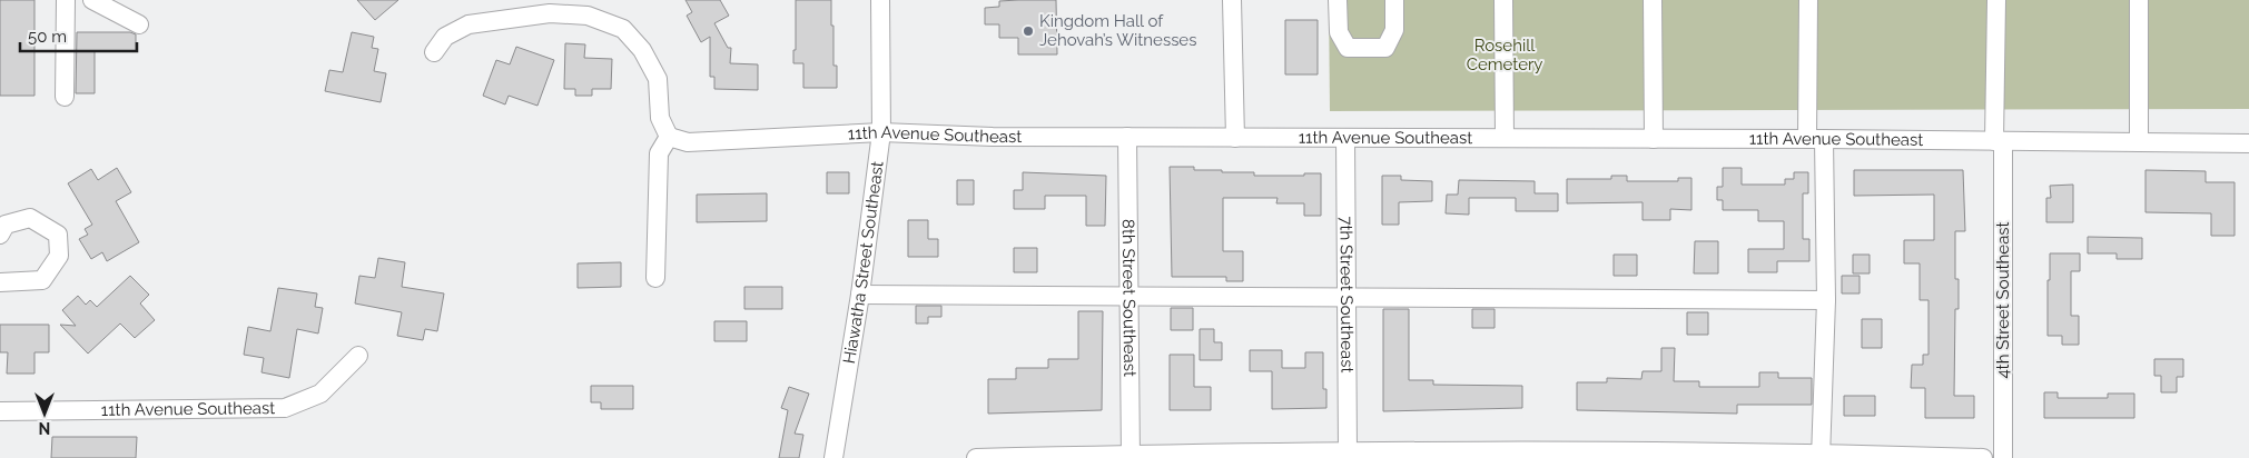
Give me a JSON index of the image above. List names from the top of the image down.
{
  "streets": {
    "street": [
      "11th Avenue Southeast",
      "Hiawatha Street Southeast",
      "7th Street Southeast",
      "8th Street Southeast",
      "4th Street Southeast"
    ]
  },
  "crossings": [
    ["11th Avenue Southeast", "Hiawatha Street Southeast"],
    ["11th Avenue Southeast", "7th Street Southeast"],
    ["11th Avenue Southeast", "8th Street Southeast"],
    ["11th Avenue Southeast", "4th Street Southeast"]
  ],
  "parks": ["Rosehill Cemetery"],
  "places": ["Kingdom Hall of Jehovah’s Witnesses"],
  "scale_bar": "50 m",
  "north": "bottom"
}
